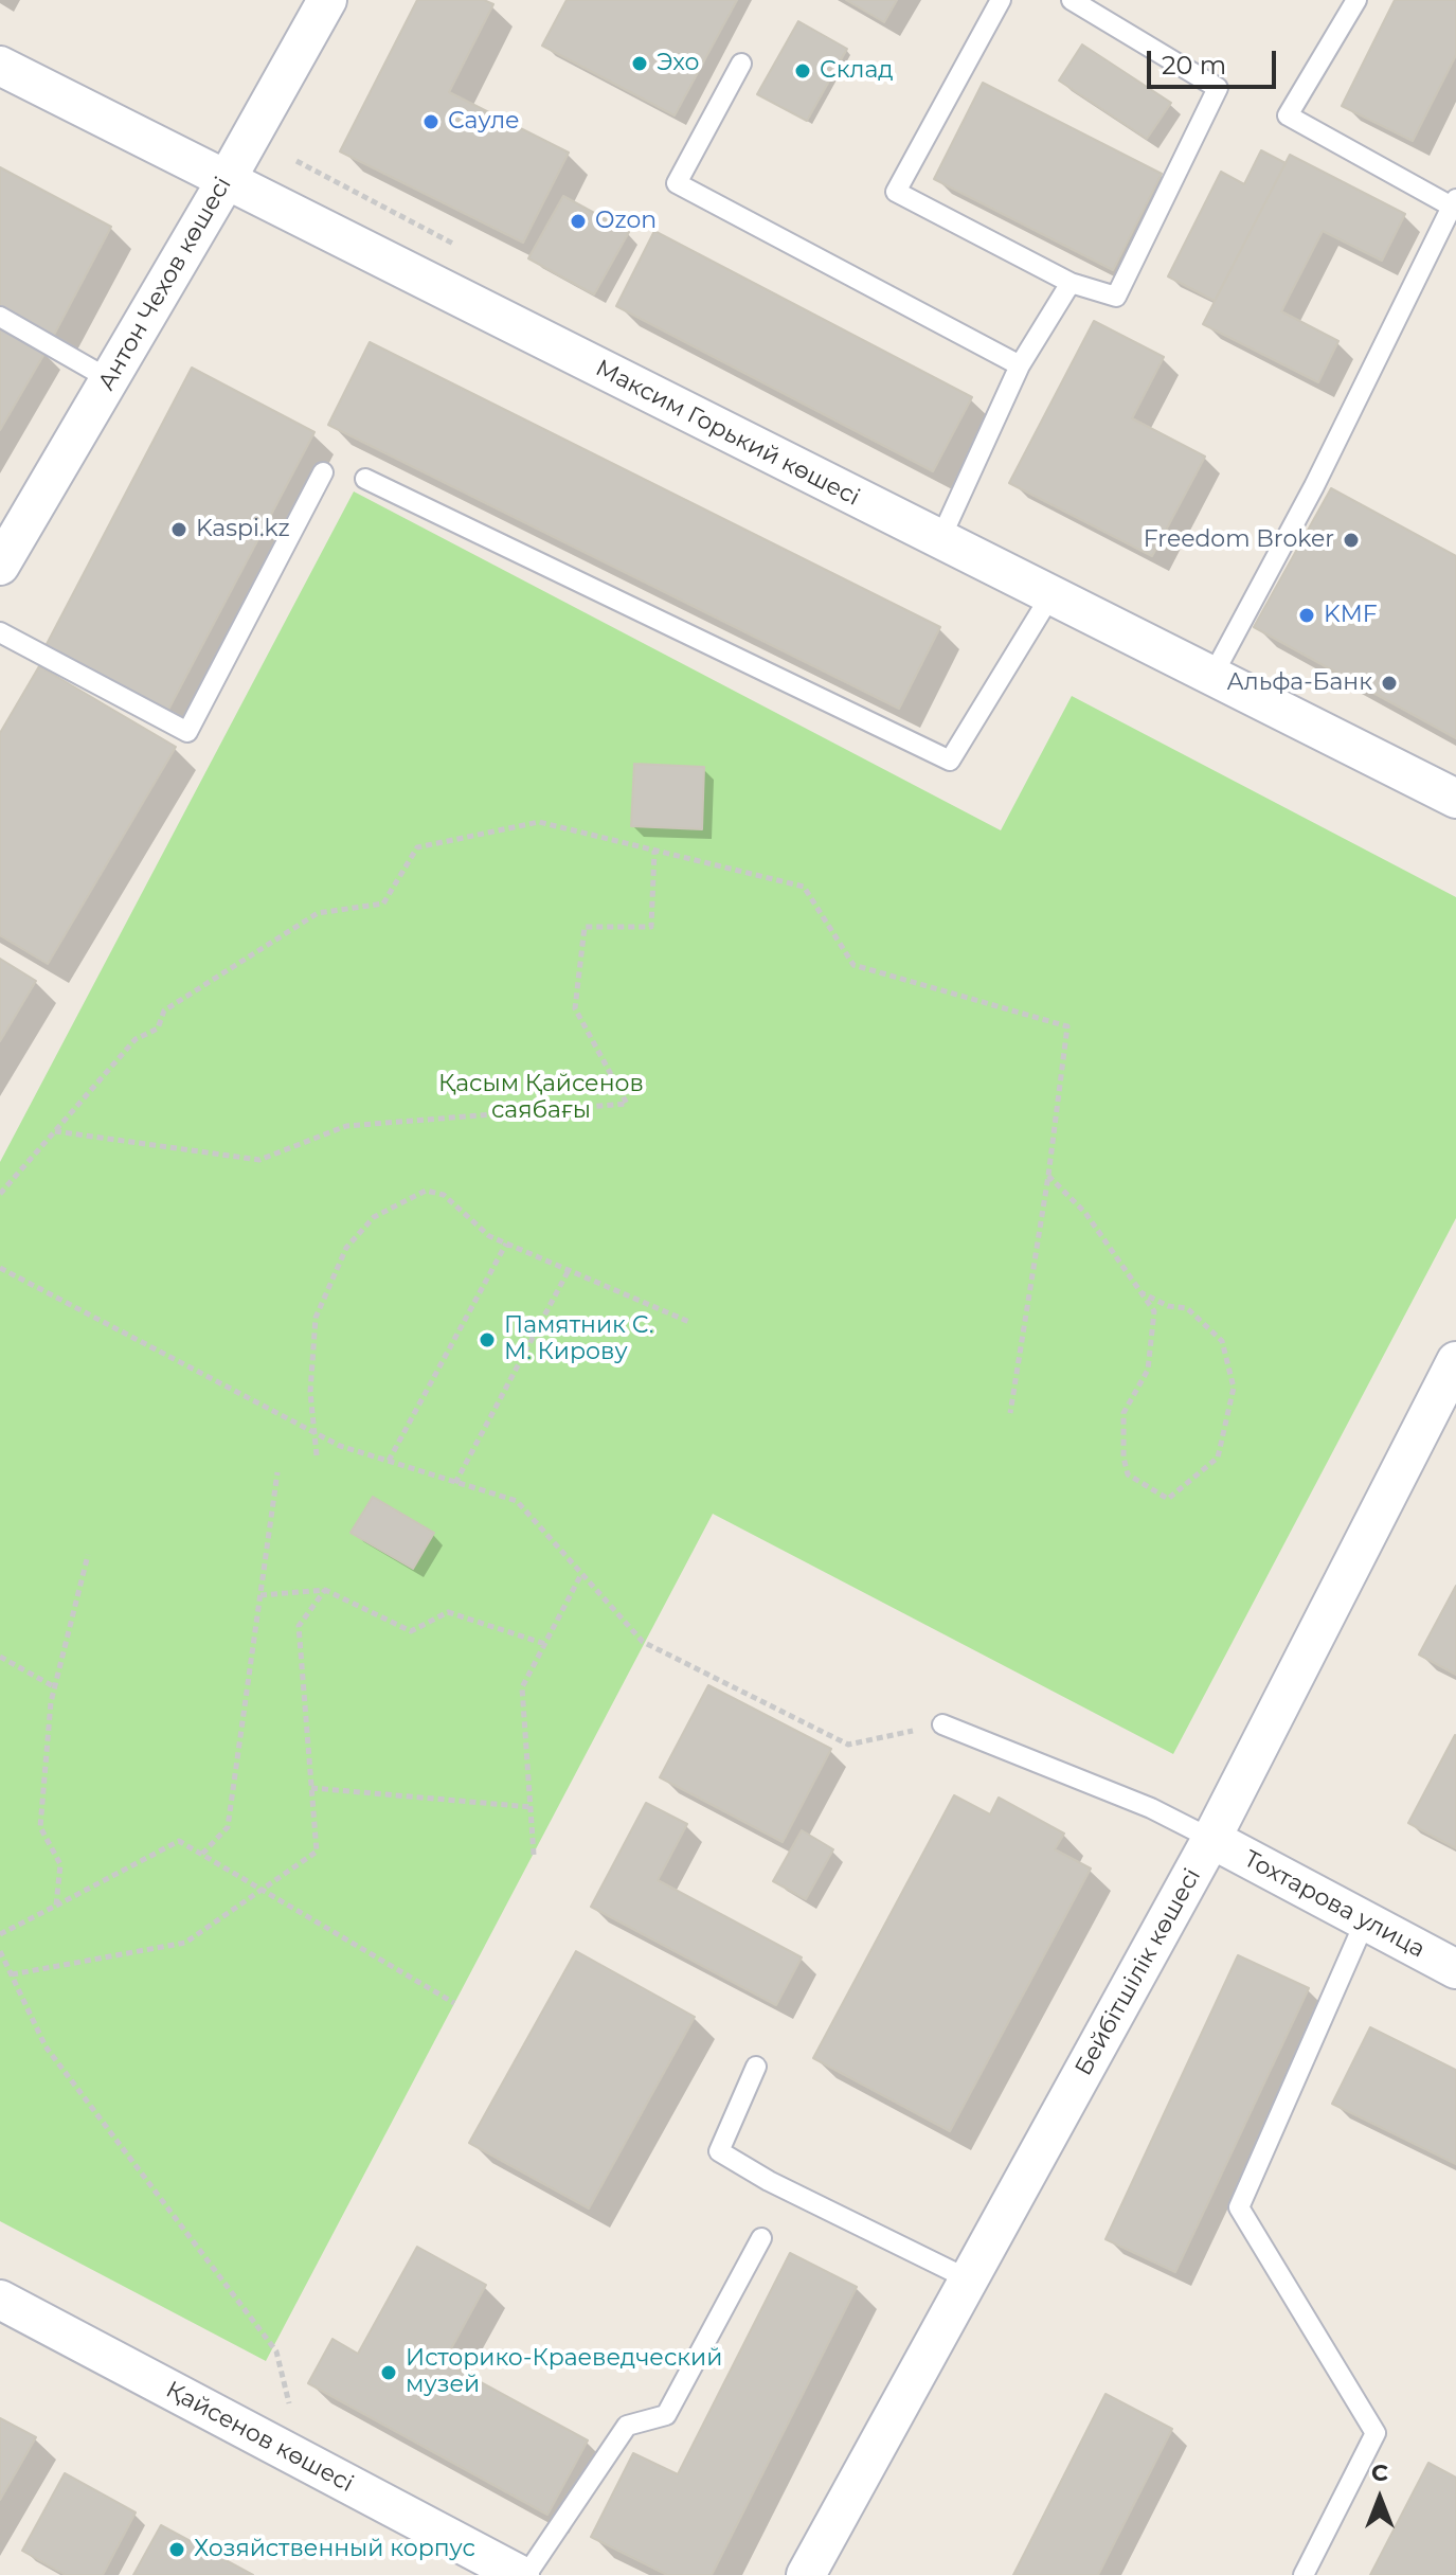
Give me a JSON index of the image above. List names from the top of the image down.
{
  "streets": {
    "street": [
      "Антон Чехов көшесі",
      "Максим Горький көшесі",
      "Тохтарова улица",
      "Бейбітшілік көшесі",
      "Қайсенов көшесі"
    ]
  },
  "crossings": [
    ["Антон Чехов көшесі", "Максим Горький көшесі"],
    ["Тохтарова улица", "Бейбітшілік көшесі"]
  ],
  "parks": ["Қасым Қайсенов саябағы"],
  "places": [
    "Эхо",
    "Склад",
    "Сауле",
    "Ozon",
    "Kaspi.kz",
    "Freedom Broker",
    "KMF",
    "Альфа-Банк",
    "Памятник С. М. Кирову",
    "Историко-Краеведческий музей",
    "Хозяйственный корпус"
  ],
  "scale_bar": "20 m",
  "north": "top"
}
